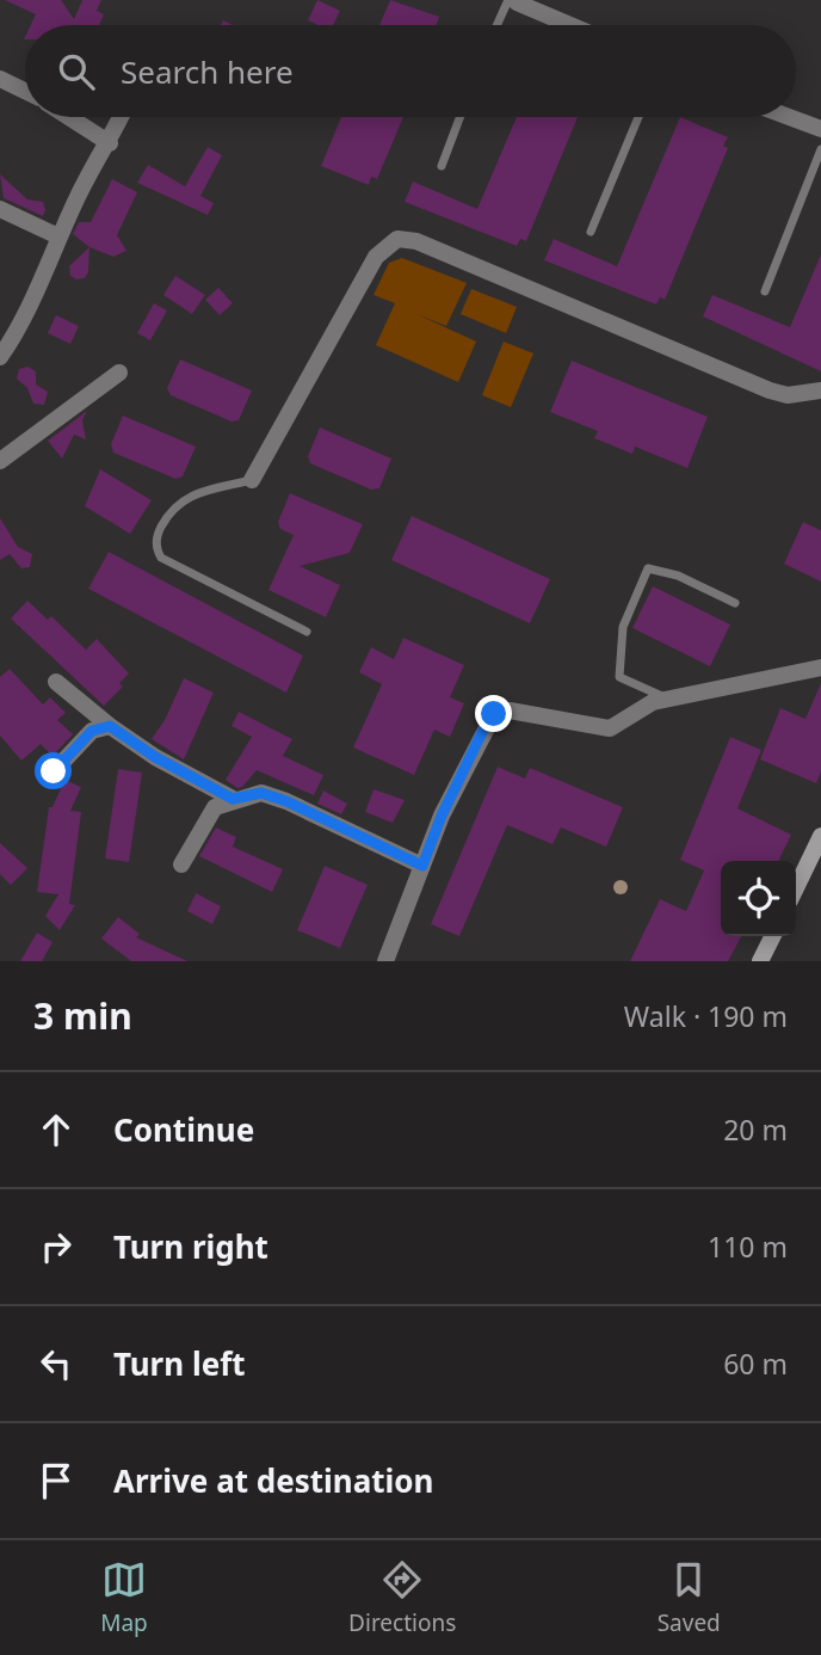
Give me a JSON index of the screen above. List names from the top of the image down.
{
  "page": {
    "search": "Search here",
    "heading": ["3 min", "Walk · 190 m"],
    "list": [
      ["Continue", "20 m"],
      ["Turn right", "110 m"],
      ["Turn left", "60 m"],
      "Arrive at destination"
    ],
    "nav": ["Map", "Directions", "Saved"]
  }
}
